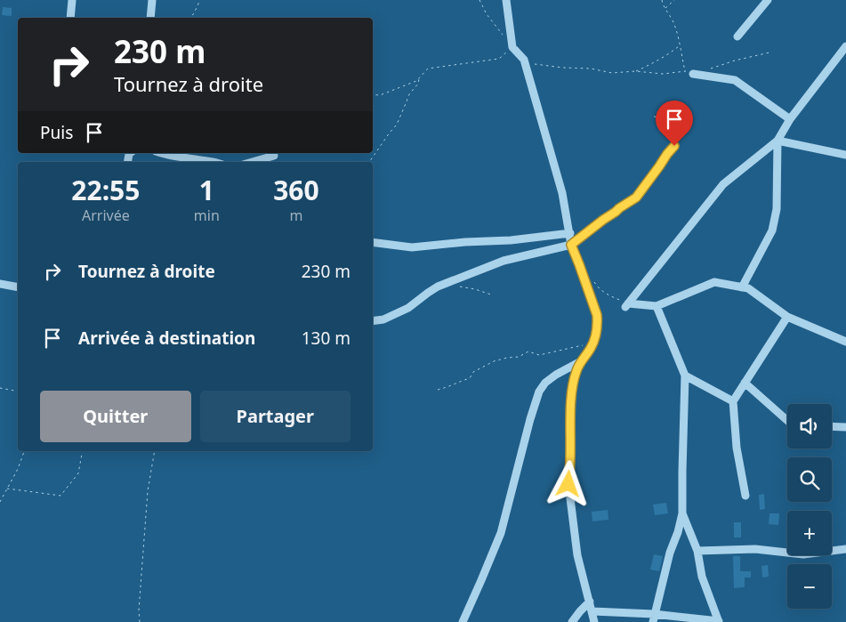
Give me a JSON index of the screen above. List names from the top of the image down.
{
  "page": {
    "turn": ["230 m", "Tournez à droite"],
    "then": "Puis",
    "eta": [
      "22:55",
      "Arrivée",
      "1",
      "min",
      "360",
      "m"
    ],
    "list": [
      {
        "name": "Tournez à droite",
        "value": "230 m"
      },
      {
        "name": "Arrivée à destination",
        "value": "130 m"
      }
    ],
    "buttons": ["Quitter", "Partager"],
    "map_buttons": ["+", "−"]
  }
}
